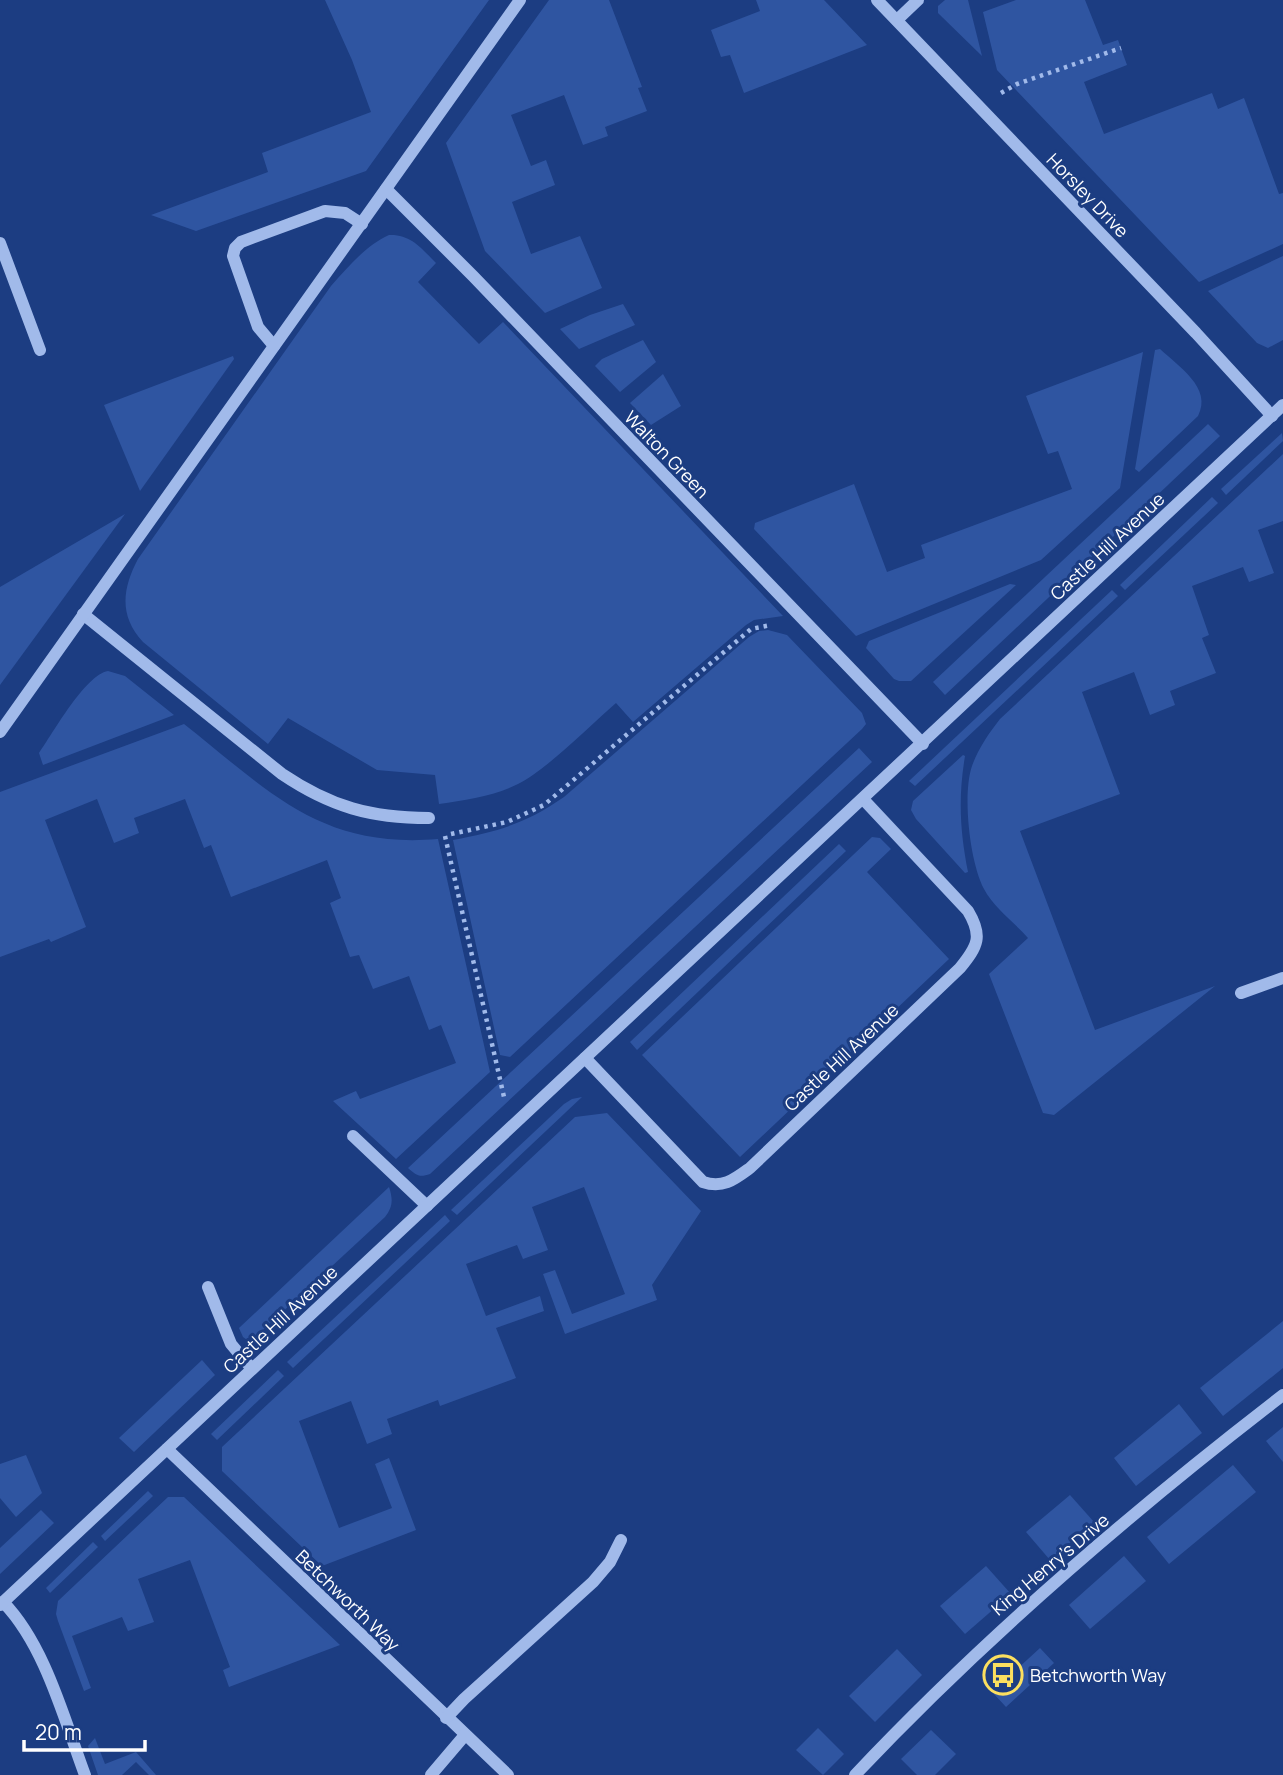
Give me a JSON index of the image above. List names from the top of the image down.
{
  "streets": {
    "street": [
      "Horsley Drive",
      "Walton Green",
      "Castle Hill Avenue",
      "King Henry's Drive",
      "Betchworth Way"
    ]
  },
  "crossings": [
    ["Horsley Drive", "Castle Hill Avenue"],
    ["Walton Green", "Castle Hill Avenue"],
    ["Castle Hill Avenue", "Betchworth Way"]
  ],
  "places": {
    "bus stop": ["Betchworth Way"]
  },
  "scale_bar": "20 m"
}
